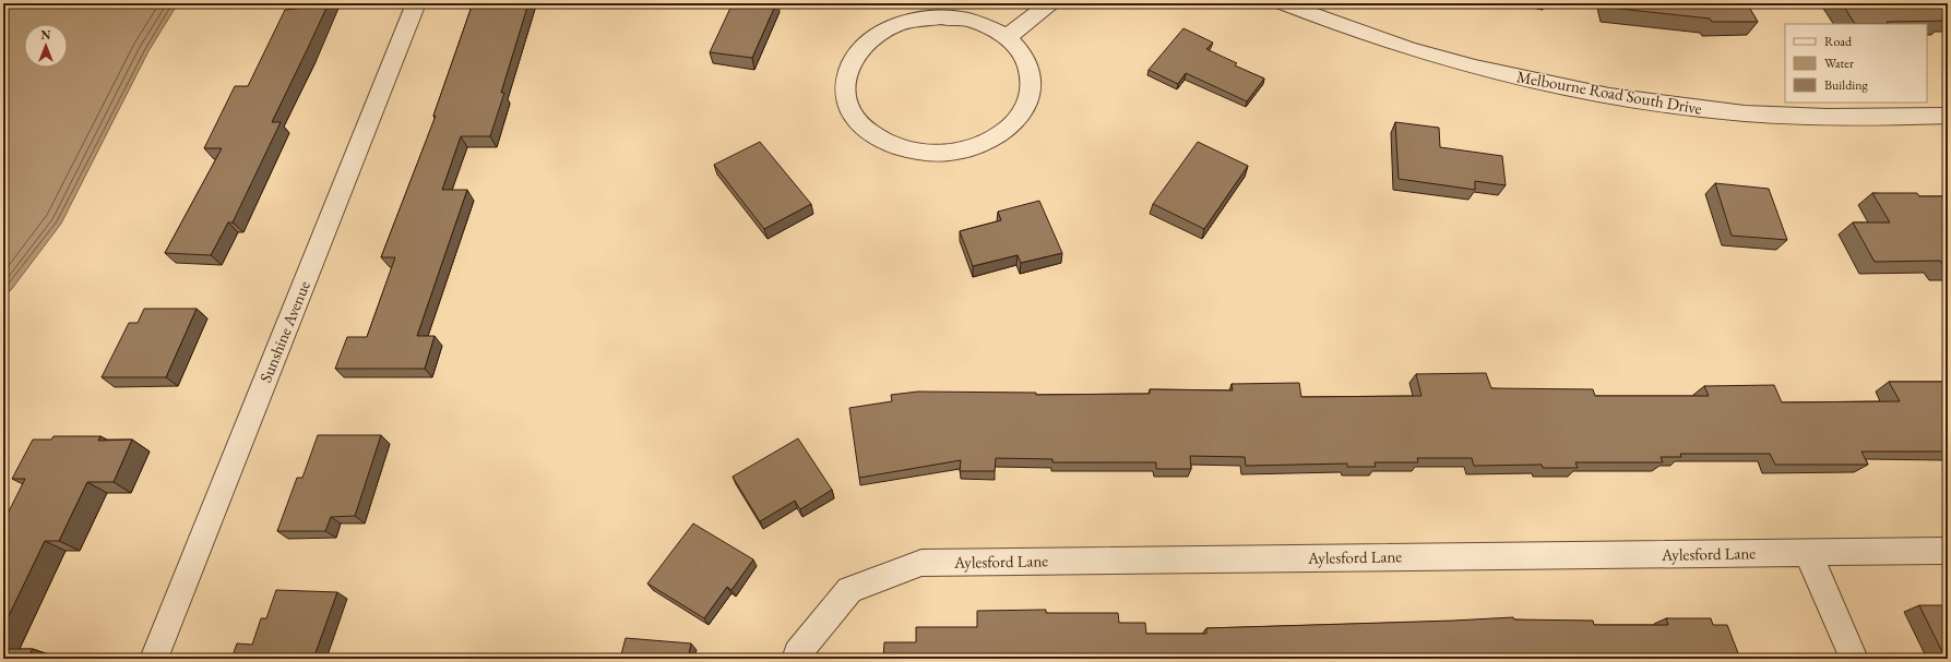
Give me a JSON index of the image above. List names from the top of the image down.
{
  "streets": {
    "street": ["Melbourne Road South Drive", "Sunshine Avenue", "Aylesford Lane"]
  },
  "legend": ["Road", "Water", "Building"],
  "north": "top"
}
